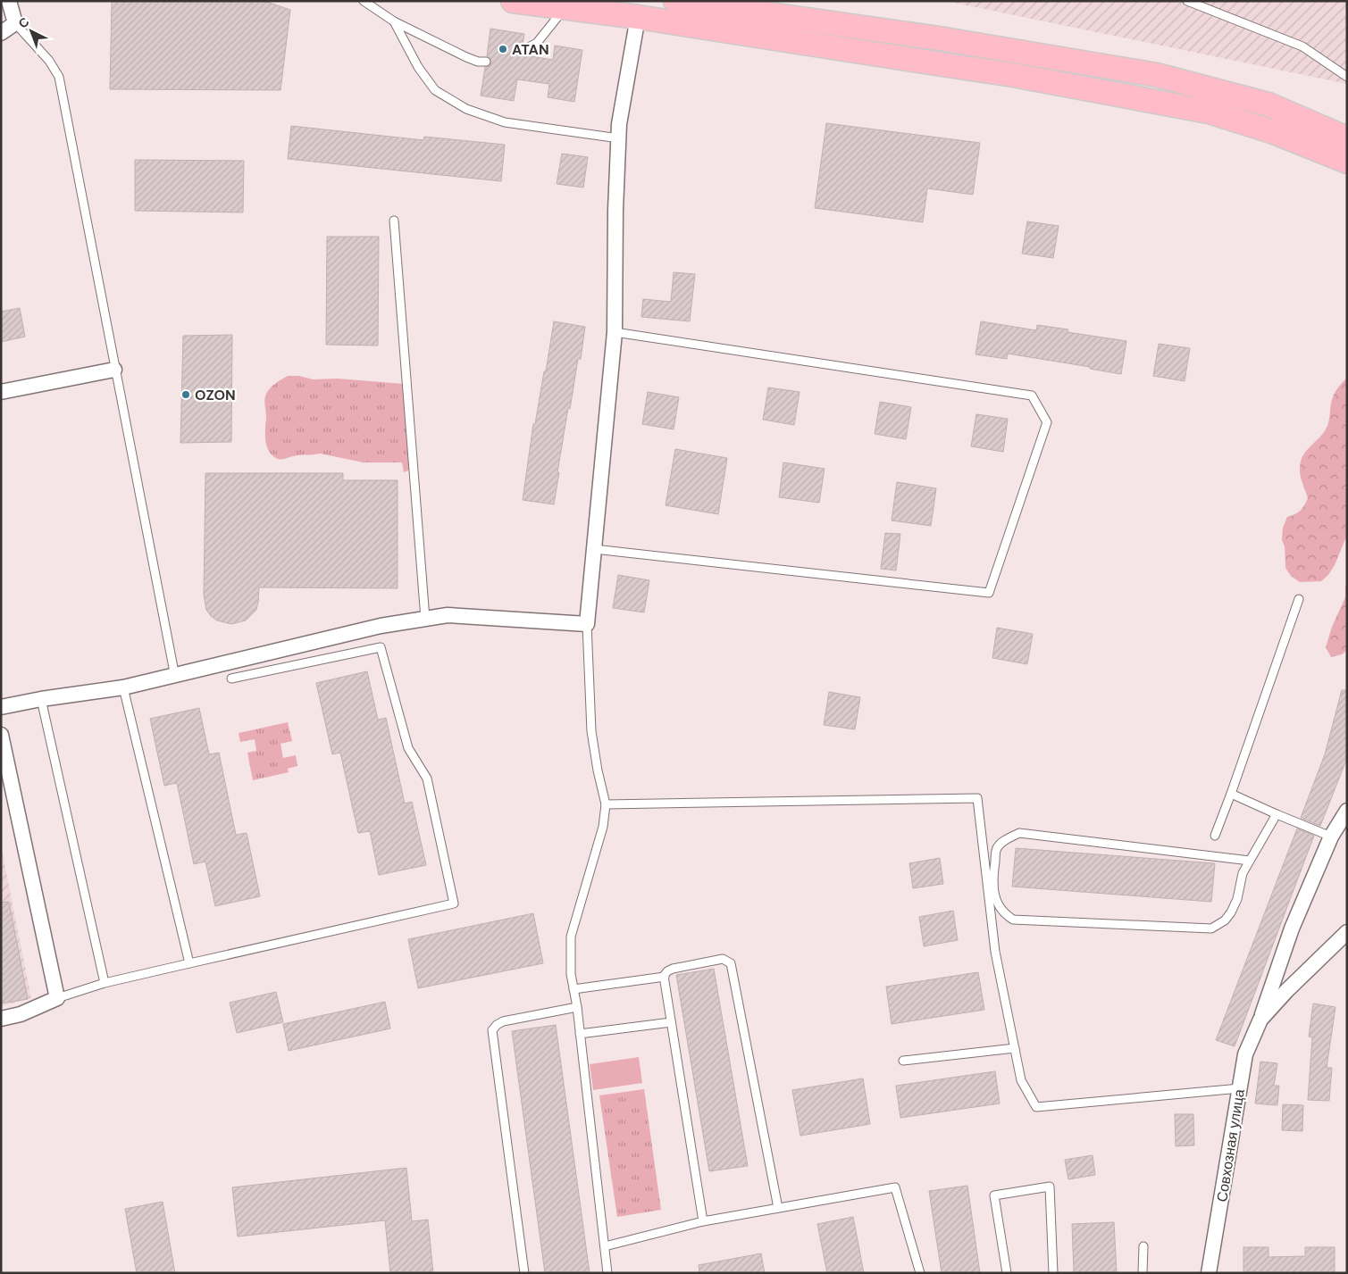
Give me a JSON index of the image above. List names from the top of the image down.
{
  "streets": {
    "street": ["Совхозная улица"]
  },
  "places": ["ATAN", "OZON"],
  "north": "top left"
}
